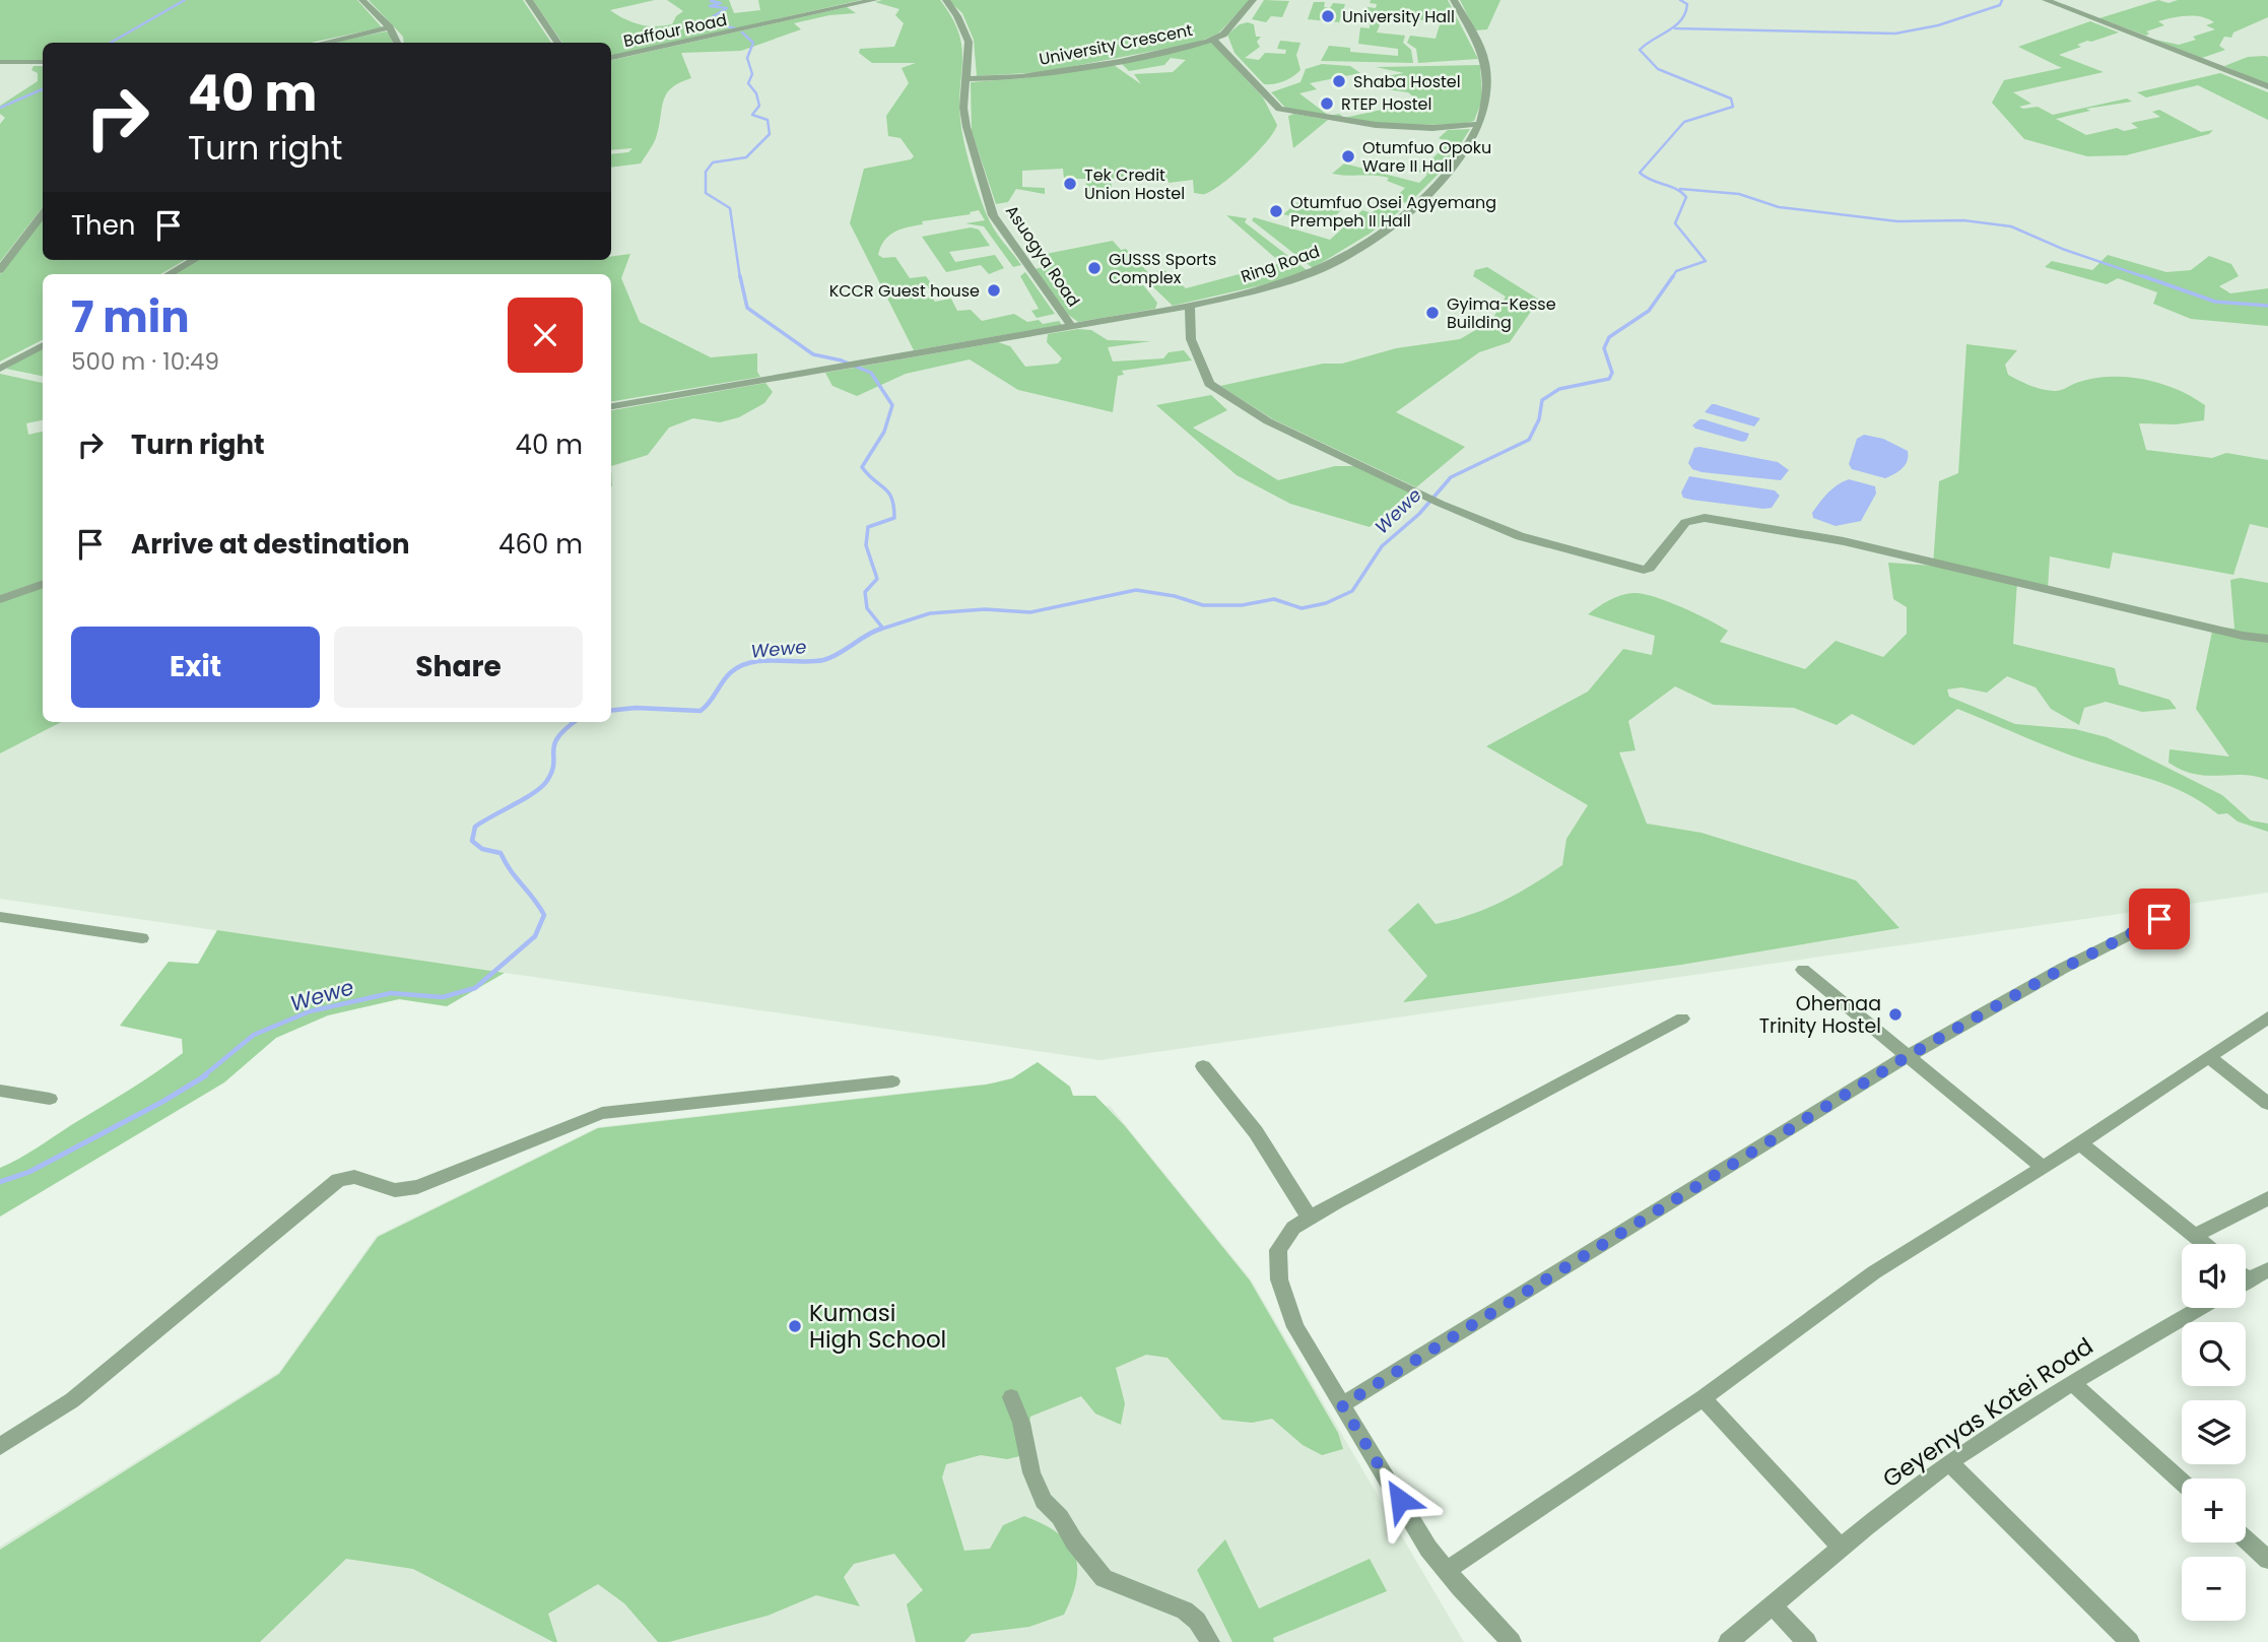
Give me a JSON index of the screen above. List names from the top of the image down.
{
  "streets": {
    "street": [
      "Baffour Road",
      "University Crescent",
      "Asuogya Road",
      "Ring Road",
      "Geyenyas Kotei Road"
    ]
  },
  "crossings": [
    ["University Crescent", "Asuogya Road"],
    ["Asuogya Road", "Ring Road"]
  ],
  "water": ["Wewe"],
  "places": [
    "University Hall",
    "Shaba Hostel",
    "RTEP Hostel",
    "Otumfuo Opoku Ware II Hall",
    "Tek Credit Union Hostel",
    "Otumfuo Osei Agyemang Prempeh II Hall",
    "GUSSS Sports Complex",
    "KCCR Guest house",
    "Gyima-Kesse Building",
    "Ohemaa Trinity Hostel",
    "Kumasi High School"
  ],
  "page": {
    "turn": ["40 m", "Turn right"],
    "then": "Then",
    "heading": ["7 min", "500 m · 10:49"],
    "list": [
      {
        "name": "Turn right",
        "value": "40 m"
      },
      {
        "name": "Arrive at destination",
        "value": "460 m"
      }
    ],
    "buttons": ["Exit", "Share"],
    "map_buttons": ["+", "−"]
  }
}
